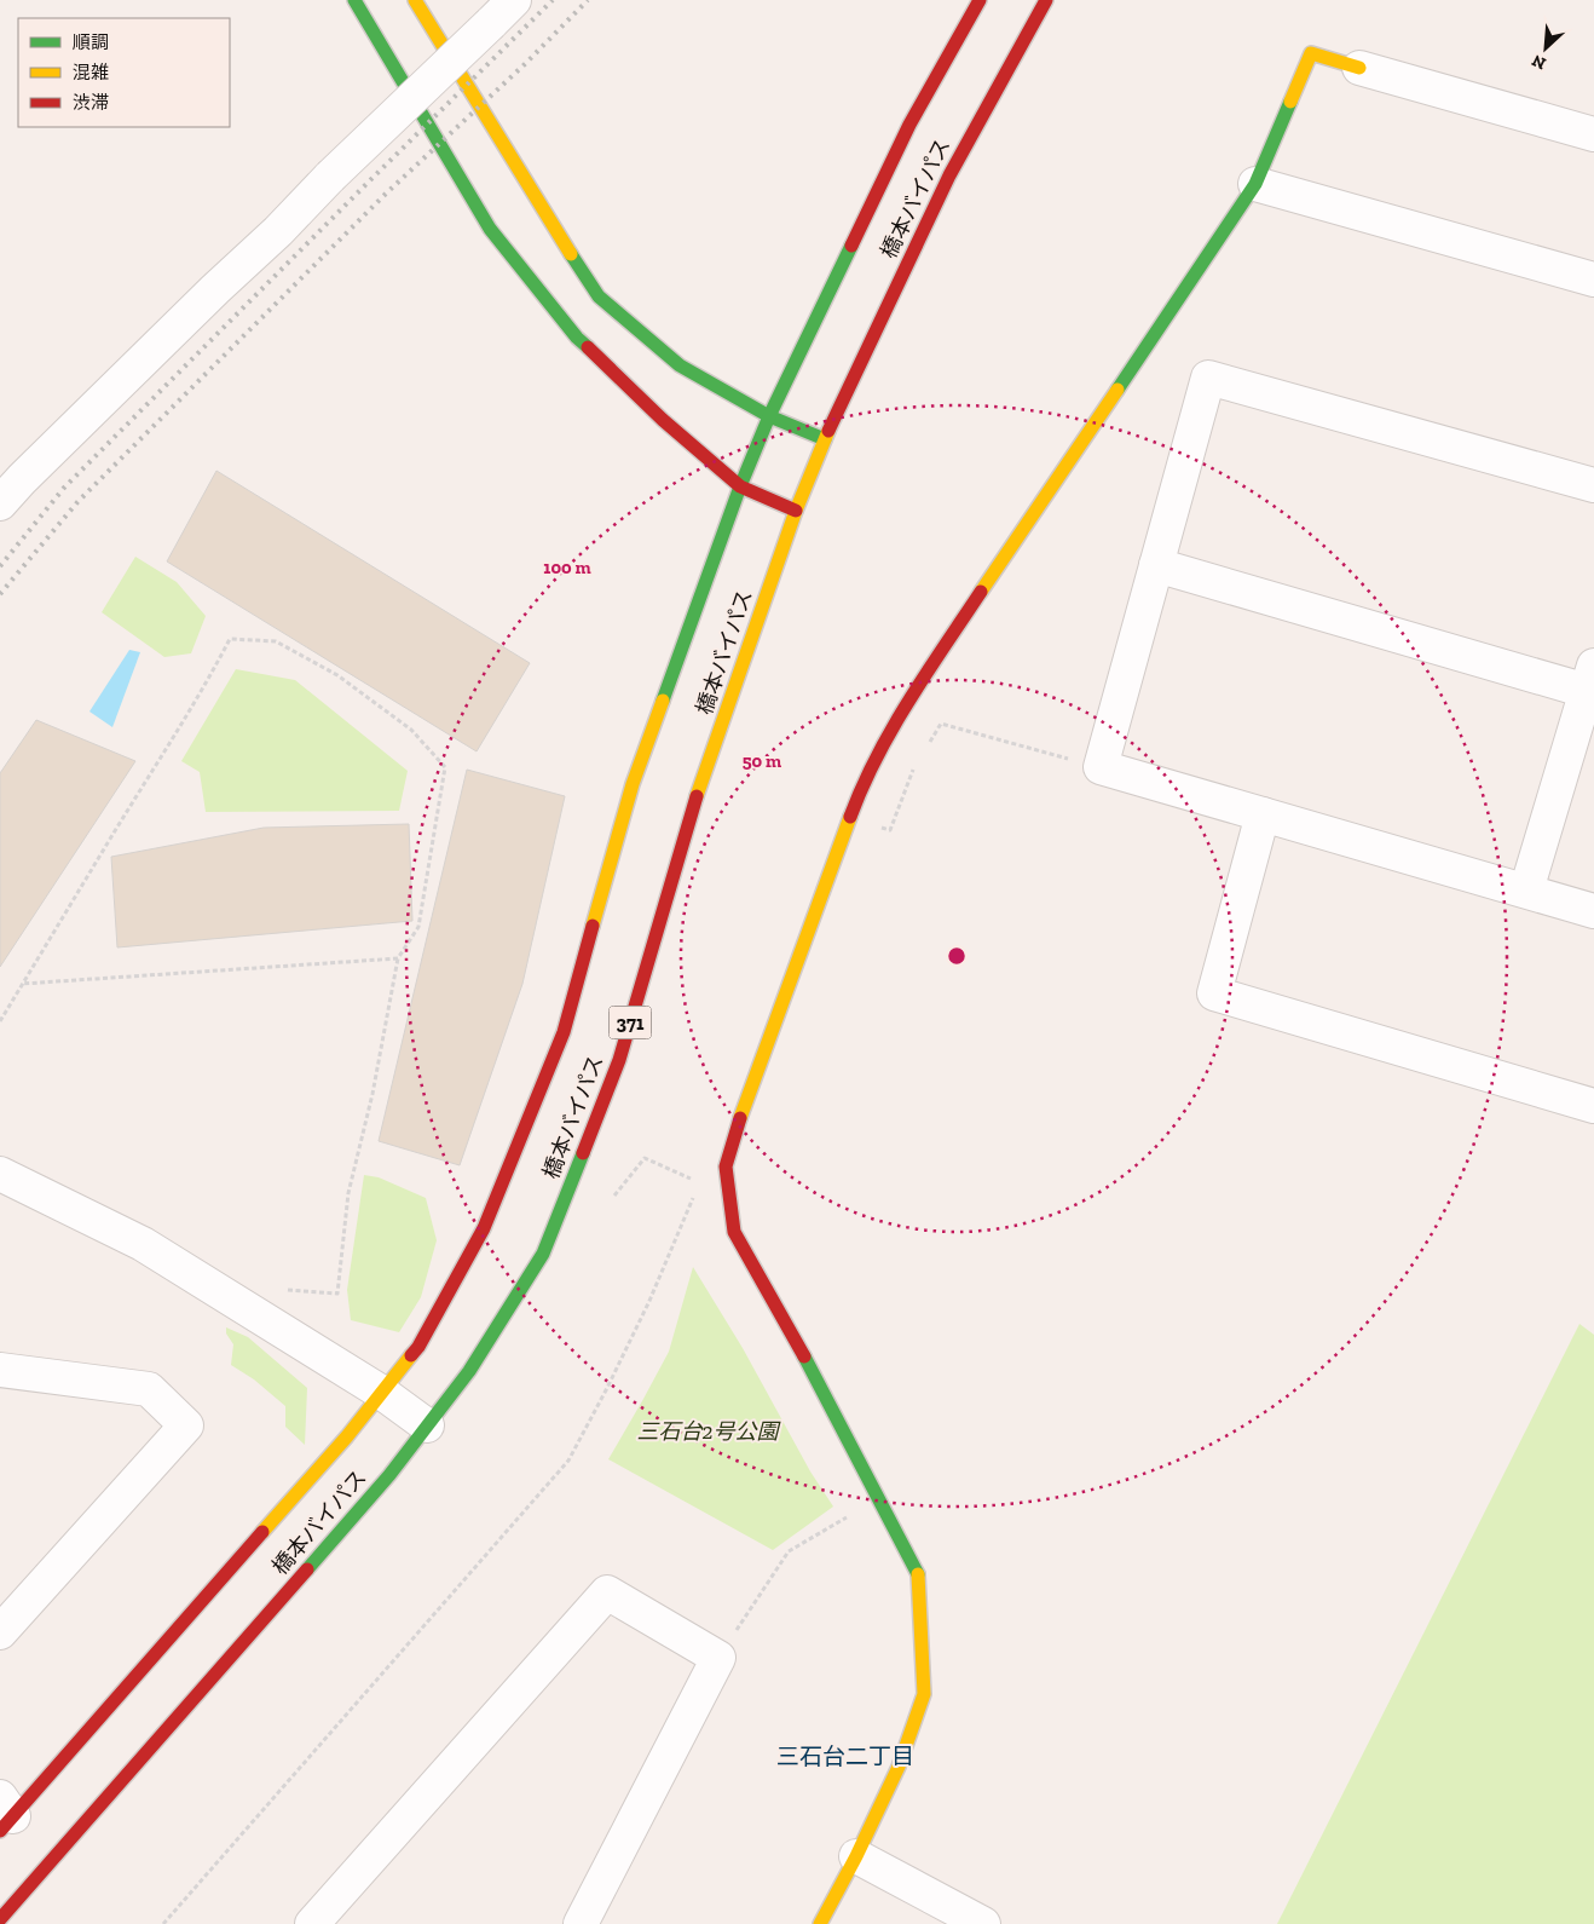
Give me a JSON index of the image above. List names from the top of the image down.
{
  "streets": {
    "main road": ["橋本バイパス", "371"]
  },
  "districts": ["三石台二丁目"],
  "parks": ["三石台2号公園"],
  "legend": ["順調", "混雑", "渋滞"],
  "north": "bottom left",
  "rings": ["100 m", "50 m"]
}
